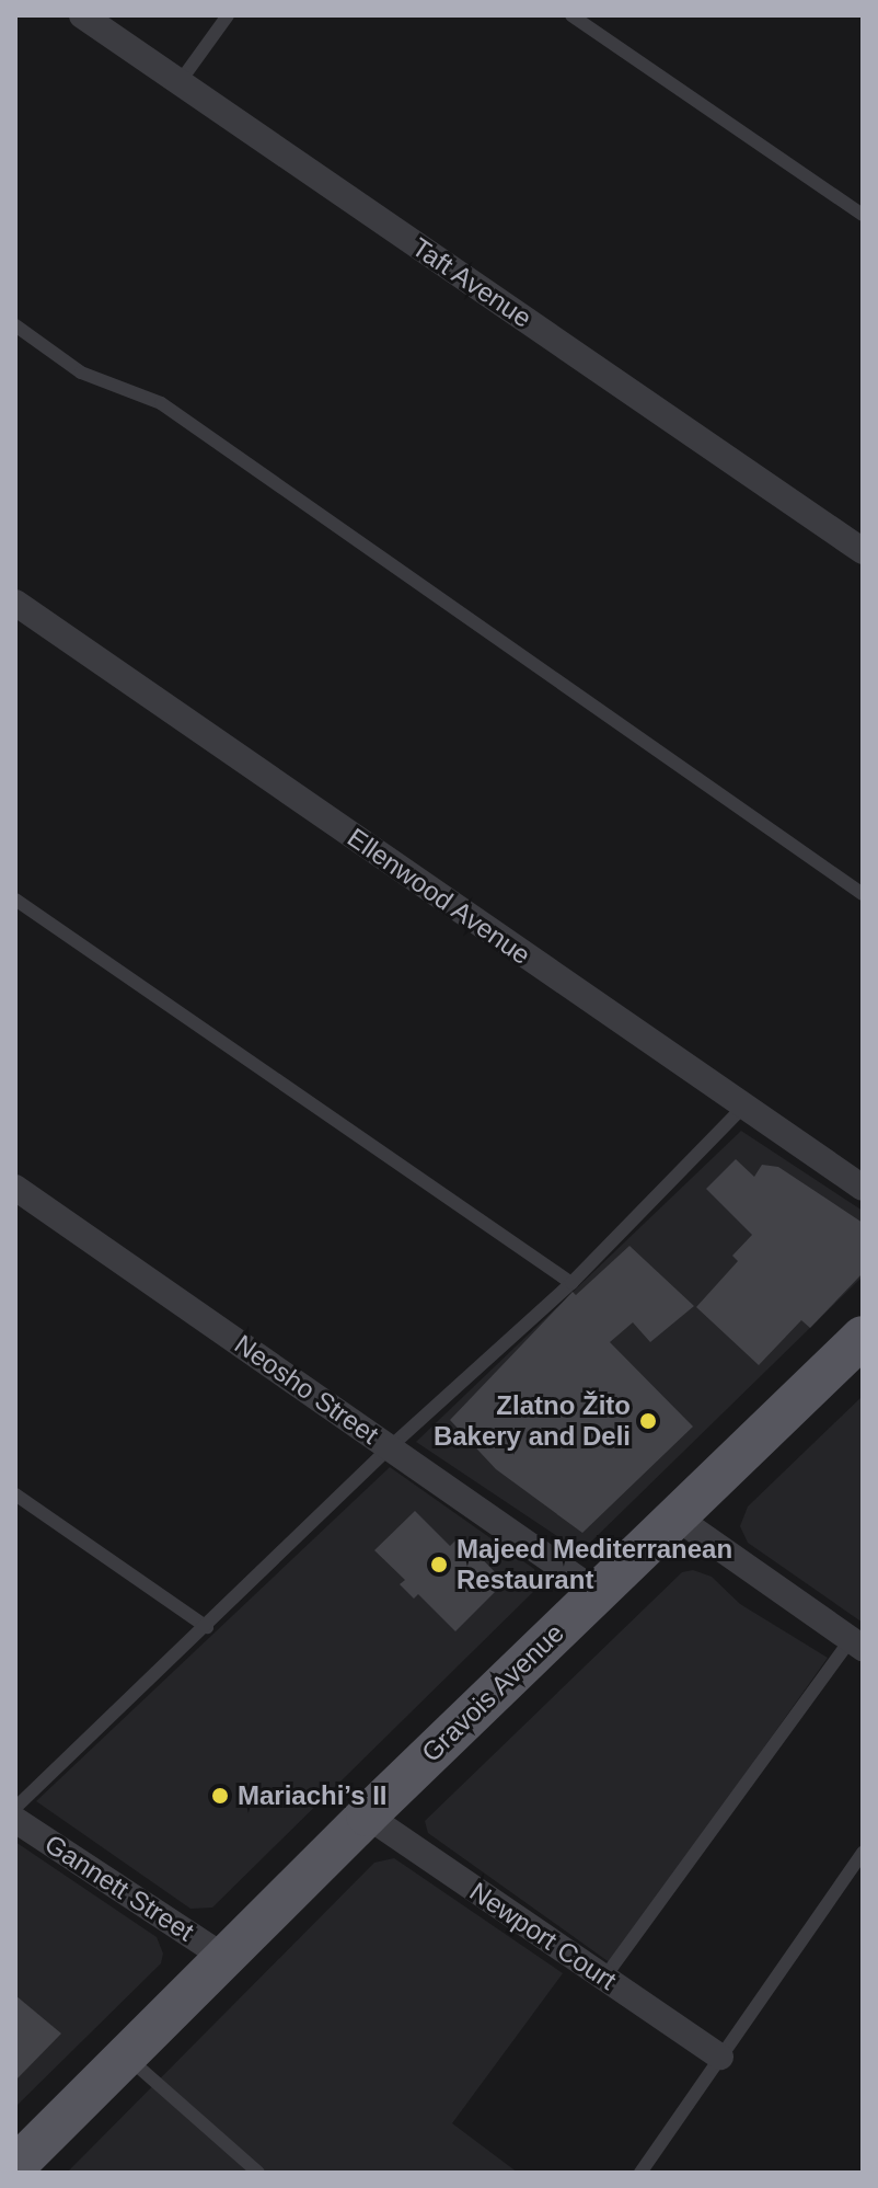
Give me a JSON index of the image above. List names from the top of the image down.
{
  "streets": {
    "main road": ["Gravois Avenue"],
    "street": [
      "Taft Avenue",
      "Ellenwood Avenue",
      "Neosho Street",
      "Gannett Street",
      "Newport Court"
    ]
  },
  "crossings": [
    ["Neosho Street", "Gravois Avenue"],
    ["Gravois Avenue", "Gannett Street"],
    ["Gravois Avenue", "Newport Court"]
  ],
  "places": ["Zlatno Žito Bakery and Deli", "Majeed Mediterranean Restaurant", "Mariachi’s II"]
}
